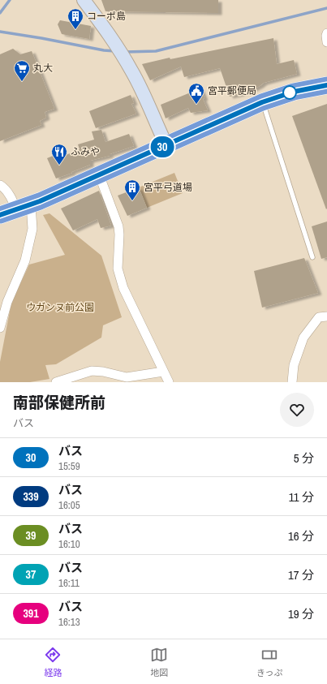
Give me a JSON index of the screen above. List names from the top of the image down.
{
  "parks": ["ウガンヌ前公園"],
  "places": {
    "building": ["コーポ島", "宮平弓道場"],
    "supermarket": ["丸大"],
    "public building": ["宮平郵便局"],
    "restaurant": ["ふみや"]
  },
  "lines": ["bus line 30"],
  "page": {
    "on_map": "30",
    "heading": ["南部保健所前", "バス"],
    "list": [
      {
        "mark": "30",
        "name": "バス",
        "note": "15:59",
        "value": "5 分"
      },
      {
        "mark": "339",
        "name": "バス",
        "note": "16:05",
        "value": "11 分"
      },
      {
        "mark": "39",
        "name": "バス",
        "note": "16:10",
        "value": "16 分"
      },
      {
        "mark": "37",
        "name": "バス",
        "note": "16:11",
        "value": "17 分"
      },
      {
        "mark": "391",
        "name": "バス",
        "note": "16:13",
        "value": "19 分"
      }
    ],
    "tabs": ["経路", "地図", "きっぷ"]
  }
}
